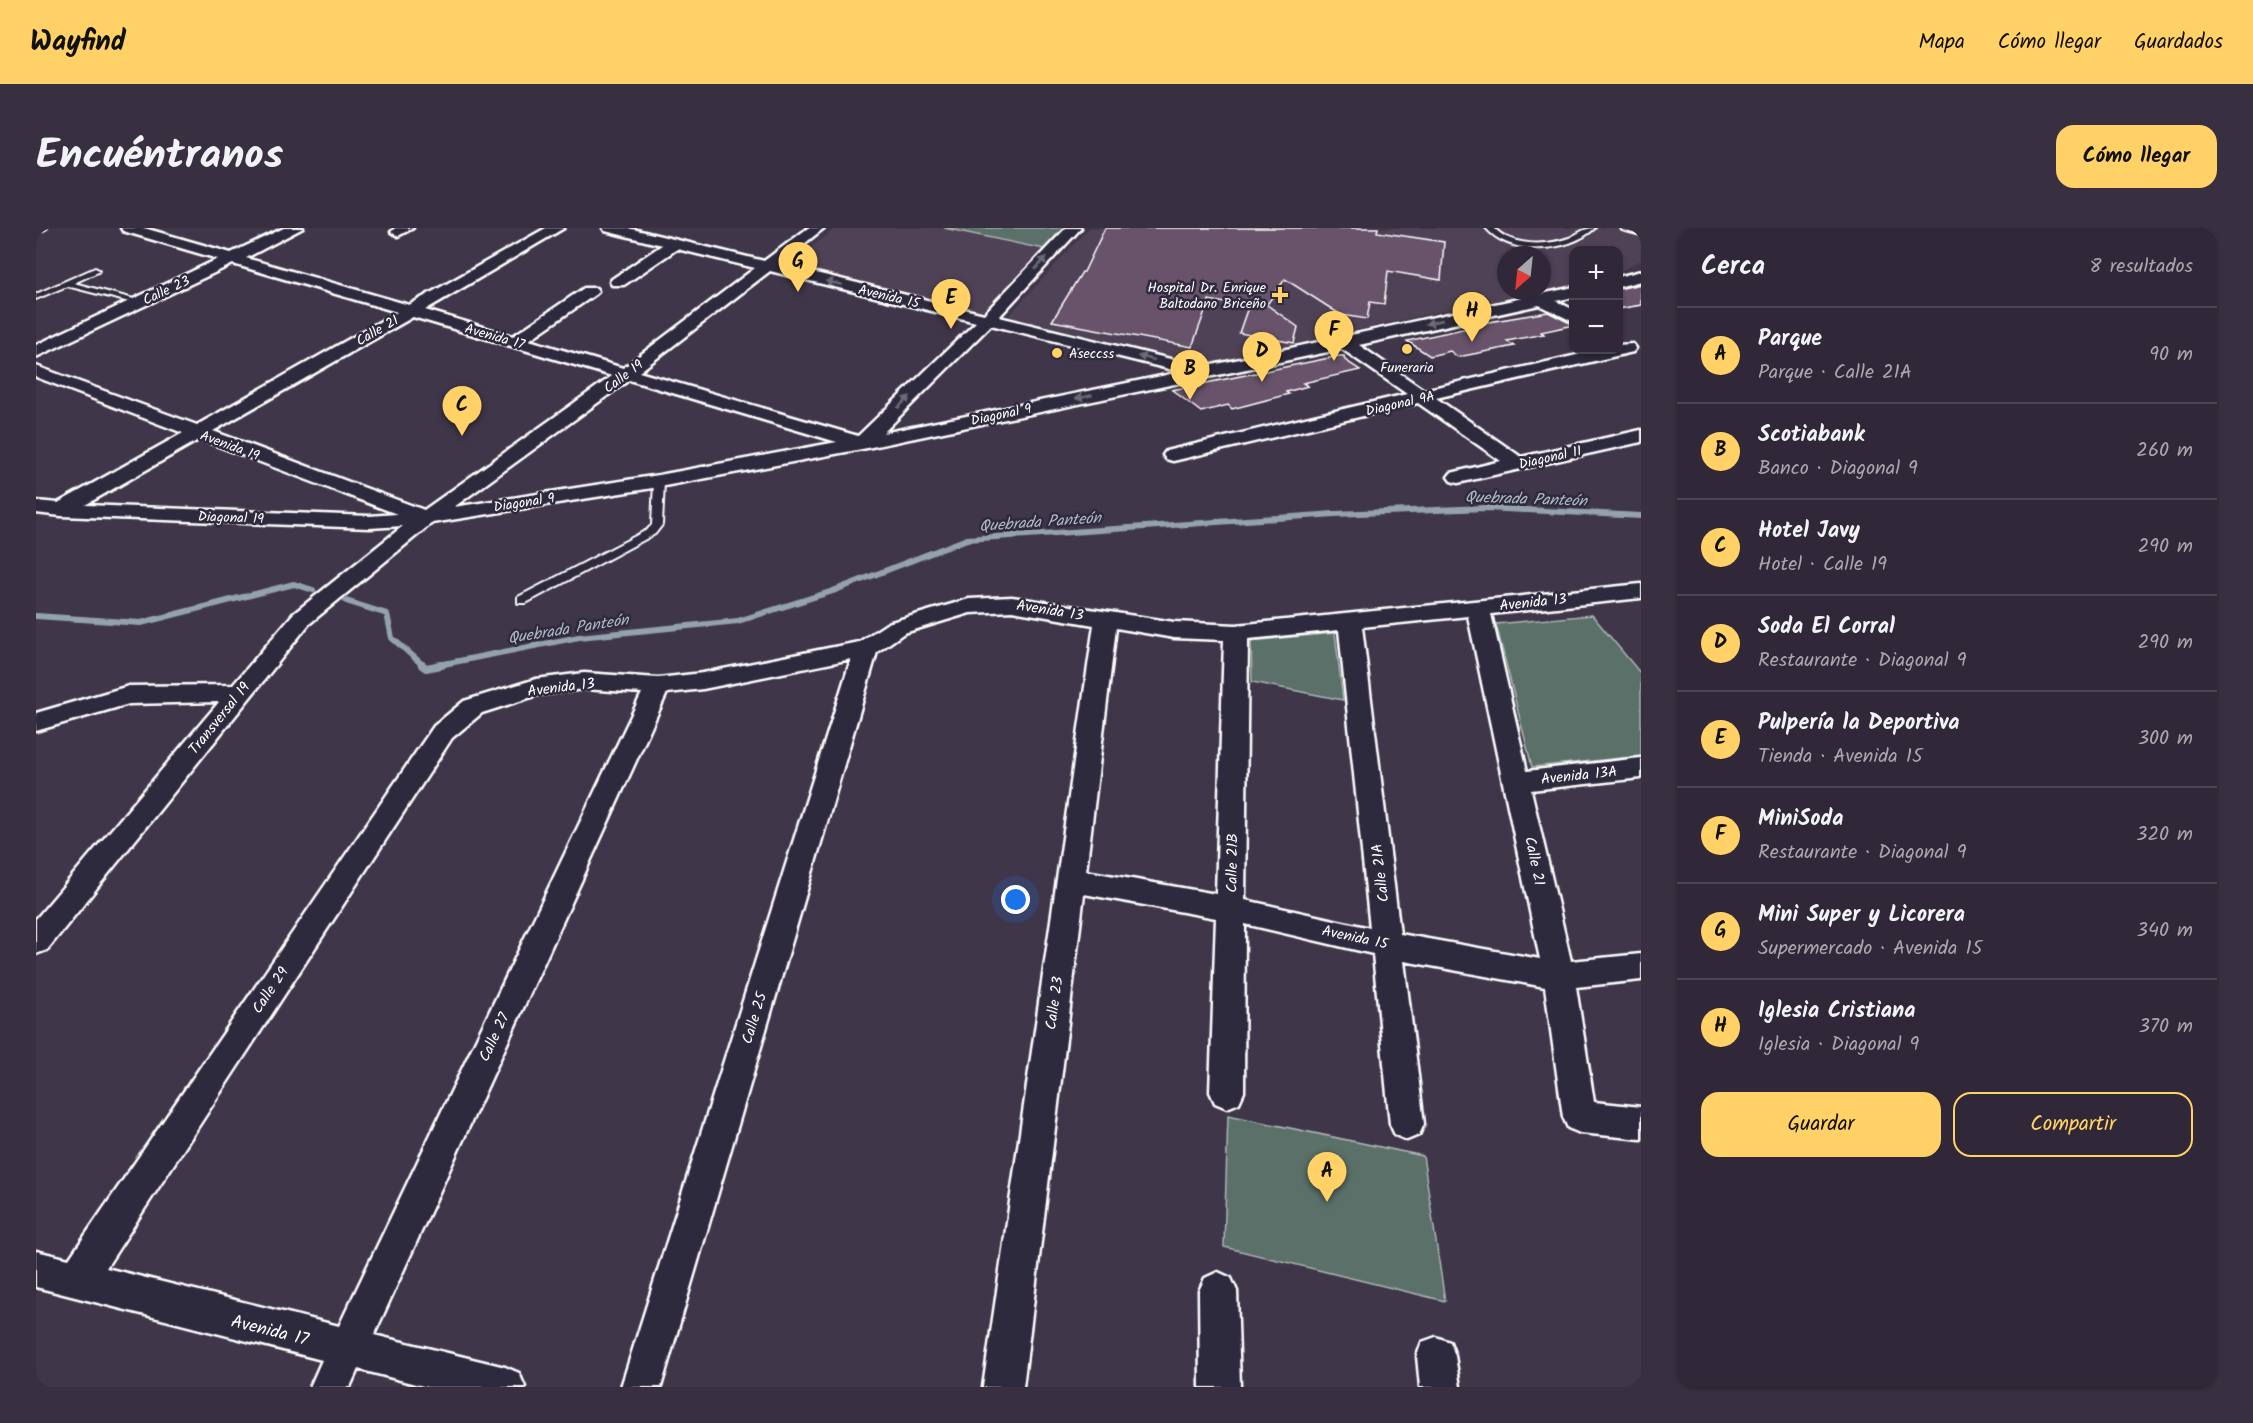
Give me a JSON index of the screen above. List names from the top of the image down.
{
  "streets": {
    "street": [
      "Calle 23",
      "Avenida 15",
      "Calle 21",
      "Avenida 17",
      "Calle 19",
      "Diagonal 9A",
      "Diagonal 9",
      "Avenida 19",
      "Diagonal 11",
      "Diagonal 19",
      "Avenida 13",
      "Transversal 19",
      "Avenida 13A",
      "Calle 21B",
      "Calle 21A",
      "Calle 29",
      "Calle 25",
      "Calle 27"
    ]
  },
  "crossings": [
    ["Calle 23", "Avenida 15"],
    ["Calle 23", "Avenida 17"],
    ["Calle 23", "Avenida 13"],
    ["Avenida 15", "Calle 21"],
    ["Avenida 15", "Calle 19"],
    ["Avenida 15", "Diagonal 9"],
    ["Avenida 15", "Calle 21B"],
    ["Avenida 15", "Calle 21A"],
    ["Calle 21", "Avenida 17"],
    ["Calle 21", "Avenida 19"],
    ["Calle 21", "Diagonal 19"],
    ["Calle 21", "Avenida 13"],
    ["Calle 21", "Avenida 13A"],
    ["Avenida 17", "Calle 19"],
    ["Avenida 17", "Diagonal 9"],
    ["Avenida 17", "Calle 29"],
    ["Avenida 17", "Calle 27"],
    ["Calle 19", "Diagonal 9"],
    ["Calle 19", "Avenida 19"],
    ["Calle 19", "Diagonal 19"],
    ["Calle 19", "Transversal 19"],
    ["Diagonal 9", "Avenida 19"],
    ["Diagonal 9", "Diagonal 19"],
    ["Diagonal 9", "Transversal 19"],
    ["Avenida 19", "Diagonal 19"],
    ["Avenida 19", "Transversal 19"],
    ["Diagonal 19", "Transversal 19"],
    ["Avenida 13", "Calle 21B"],
    ["Avenida 13", "Calle 21A"],
    ["Avenida 13", "Calle 29"],
    ["Avenida 13", "Calle 25"],
    ["Avenida 13", "Calle 27"]
  ],
  "one_way": ["Avenida 15", "Diagonal 9"],
  "water": ["Quebrada Panteón"],
  "places": {
    "health": ["Hospital Dr. Enrique Baltodano Briceño"],
    "other": ["Funeraria", "Aseccss"]
  },
  "north": "bottom left",
  "page": {
    "header": "Wayfind",
    "nav": ["Mapa", "Cómo llegar", "Guardados"],
    "title": "Encuéntranos",
    "buttons": [
      "Cómo llegar",
      ["Guardar", "Compartir"]
    ],
    "heading": ["Cerca", "8 resultados"],
    "pins": [
      "G",
      "E",
      "H",
      "F",
      "D",
      "B",
      "C",
      "A"
    ],
    "map_buttons": ["+", "−"],
    "list": [
      {
        "mark": "A",
        "name": "Parque",
        "note": "Parque · Calle 21A",
        "value": "90 m"
      },
      {
        "mark": "B",
        "name": "Scotiabank",
        "note": "Banco · Diagonal 9",
        "value": "260 m"
      },
      {
        "mark": "C",
        "name": "Hotel Javy",
        "note": "Hotel · Calle 19",
        "value": "290 m"
      },
      {
        "mark": "D",
        "name": "Soda El Corral",
        "note": "Restaurante · Diagonal 9",
        "value": "290 m"
      },
      {
        "mark": "E",
        "name": "Pulpería la Deportiva",
        "note": "Tienda · Avenida 15",
        "value": "300 m"
      },
      {
        "mark": "F",
        "name": "MiniSoda",
        "note": "Restaurante · Diagonal 9",
        "value": "320 m"
      },
      {
        "mark": "G",
        "name": "Mini Super y Licorera",
        "note": "Supermercado · Avenida 15",
        "value": "340 m"
      },
      {
        "mark": "H",
        "name": "Iglesia Cristiana",
        "note": "Iglesia · Diagonal 9",
        "value": "370 m"
      }
    ]
  }
}
